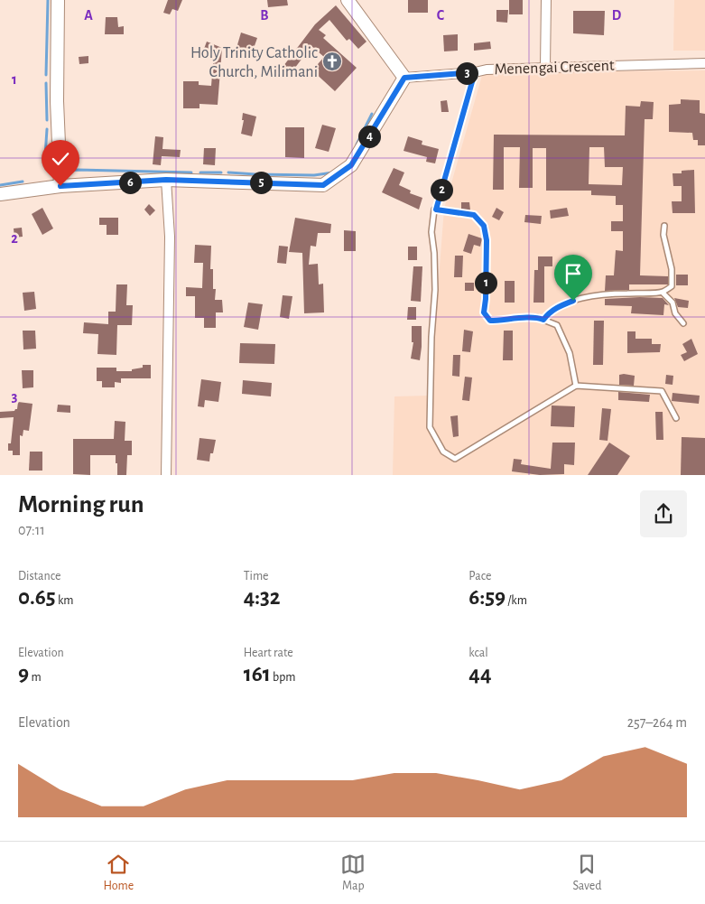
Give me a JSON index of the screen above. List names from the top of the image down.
{
  "streets": {
    "street": ["Menengai Crescent"]
  },
  "places": {
    "church": ["Holy Trinity Catholic Church, Milimani"]
  },
  "page": {
    "pins": [
      "3",
      "4",
      "5",
      "6",
      "2",
      "1"
    ],
    "heading": ["Morning run", "07:11"],
    "stats": [
      ["Distance", "0.65 km"],
      ["Time", "4:32"],
      ["Pace", "6:59 /km"],
      ["Elevation", "9 m"],
      ["Heart rate", "161 bpm"],
      ["kcal", "44"]
    ],
    "chart": ["Elevation", "257–264 m"],
    "tabs": ["Home", "Map", "Saved"]
  },
  "grid": {
    "columns": [
      "A",
      "B",
      "C",
      "D"
    ],
    "rows": ["1", "2", "3"]
  }
}
